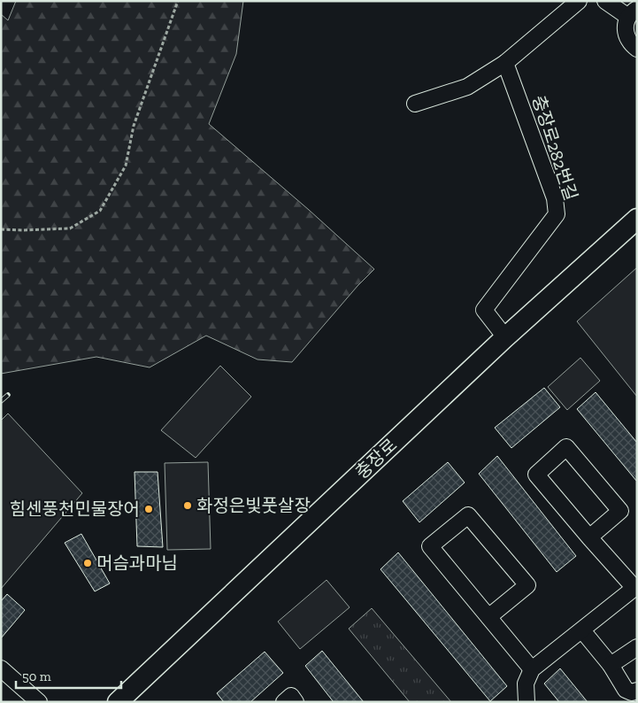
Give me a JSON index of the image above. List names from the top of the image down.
{
  "streets": {
    "main road": ["충장로"],
    "street": ["충장로282번길"]
  },
  "crossings": [
    ["충장로282번길", "충장로"]
  ],
  "places": ["화정은빛풋살장", "힘센풍천민물장어", "머슴과마님"],
  "scale_bar": "50 m"
}
